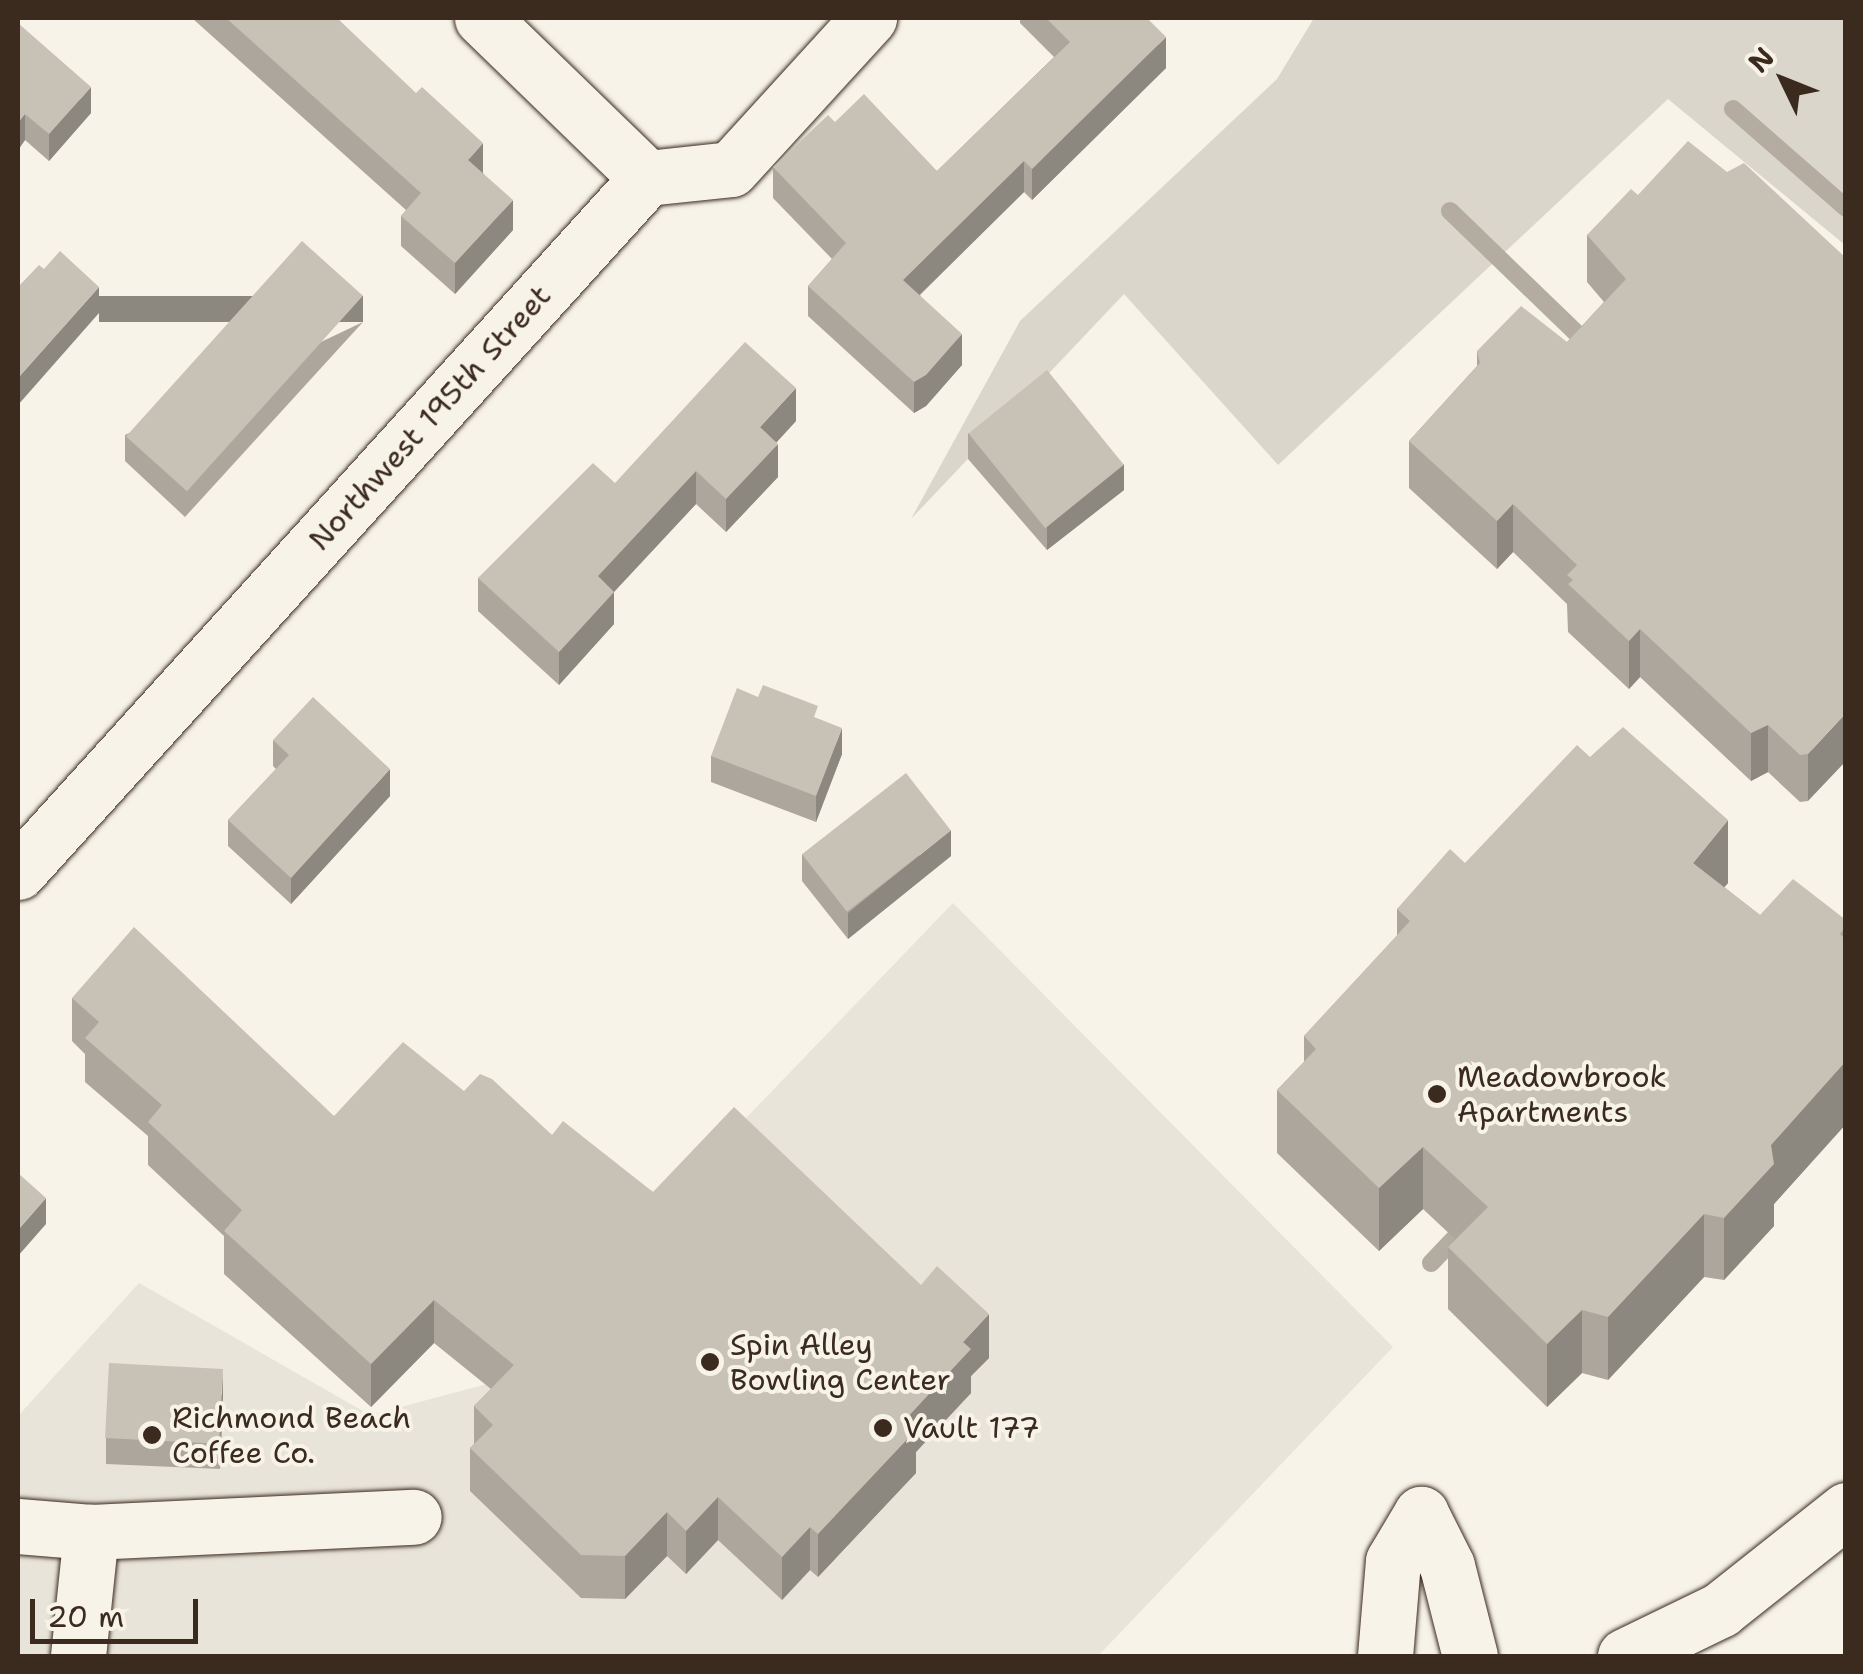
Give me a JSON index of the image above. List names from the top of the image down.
{
  "streets": {
    "street": ["Northwest 195th Street"]
  },
  "places": [
    "Meadowbrook Apartments",
    "Spin Alley Bowling Center",
    "Vault 177",
    "Richmond Beach Coffee Co."
  ],
  "scale_bar": "20 m",
  "north": "top left"
}
